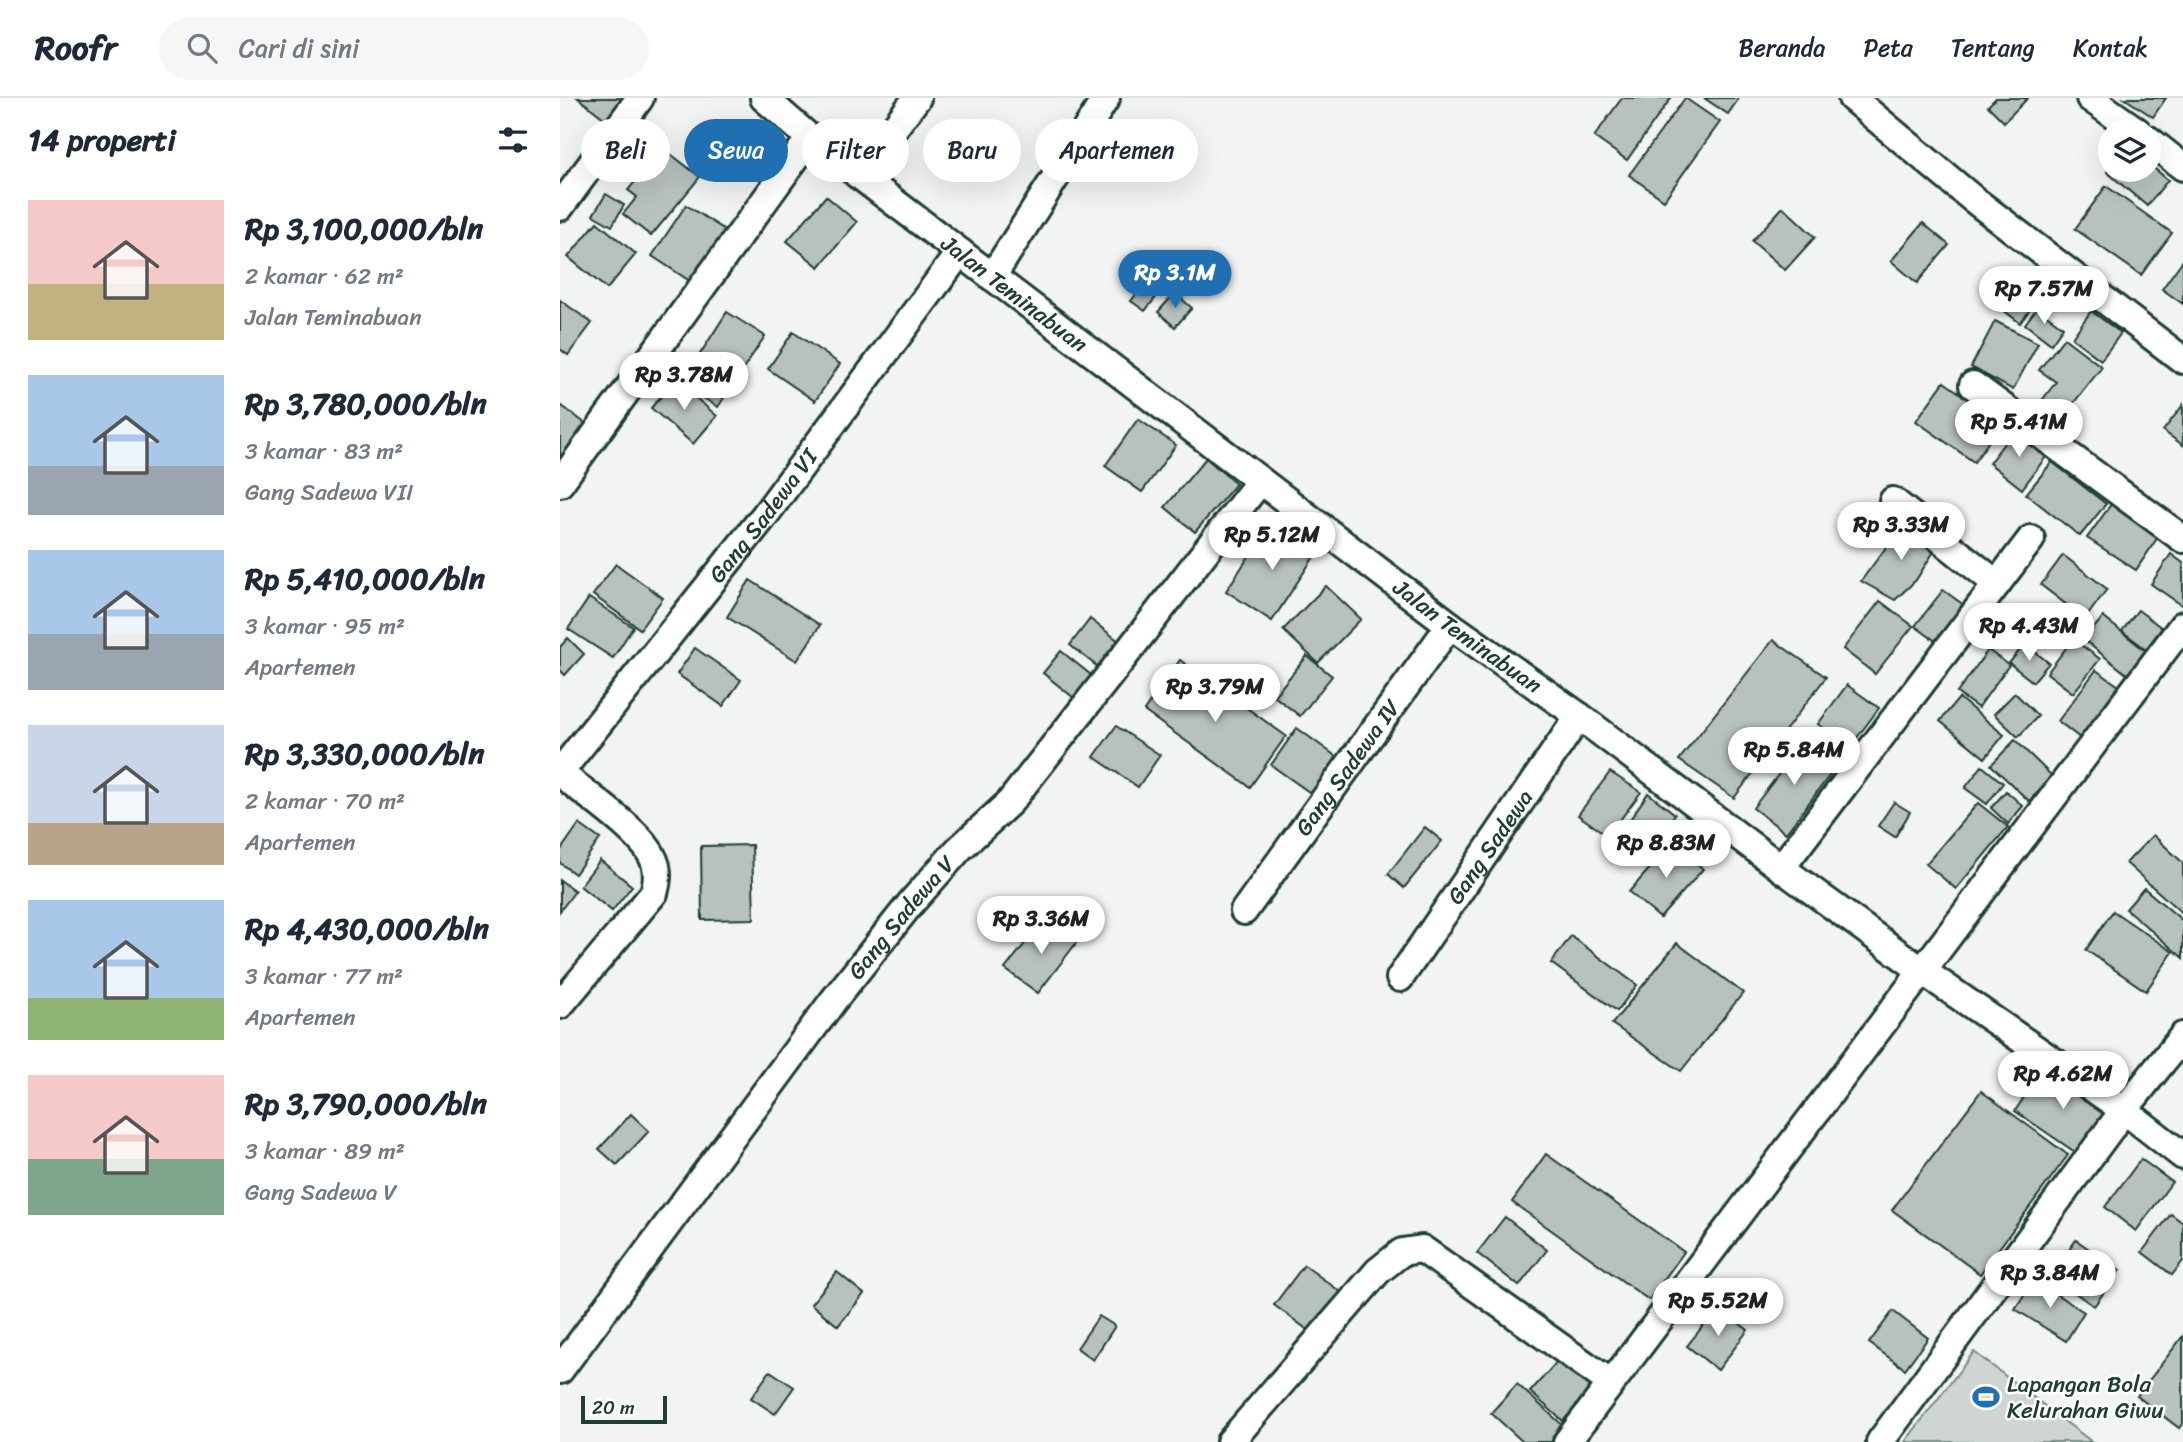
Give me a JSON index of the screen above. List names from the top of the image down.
{
  "streets": {
    "street": [
      "Jalan Teminabuan",
      "Gang Sadewa VI",
      "Gang Sadewa IV",
      "Gang Sadewa",
      "Gang Sadewa V"
    ]
  },
  "crossings": [
    ["Jalan Teminabuan", "Gang Sadewa VI"],
    ["Jalan Teminabuan", "Gang Sadewa IV"],
    ["Jalan Teminabuan", "Gang Sadewa"],
    ["Jalan Teminabuan", "Gang Sadewa V"]
  ],
  "places": {
    "sports": ["Lapangan Bola Kelurahan Giwu"]
  },
  "scale_bar": "20 m",
  "page": {
    "header": "Roofr",
    "search": "Cari di sini",
    "nav": [
      "Beranda",
      "Peta",
      "Tentang",
      "Kontak"
    ],
    "heading": "14 properti",
    "chip": [
      "Beli",
      "Sewa",
      "Filter",
      "Baru",
      "Apartemen"
    ],
    "list": [
      {
        "name": "Rp 3,100,000/bln",
        "note": "2 kamar · 62 m² · Jalan Teminabuan"
      },
      {
        "name": "Rp 3,780,000/bln",
        "note": "3 kamar · 83 m² · Gang Sadewa VII"
      },
      {
        "name": "Rp 5,410,000/bln",
        "note": "3 kamar · 95 m² · Apartemen"
      },
      {
        "name": "Rp 3,330,000/bln",
        "note": "2 kamar · 70 m² · Apartemen"
      },
      {
        "name": "Rp 4,430,000/bln",
        "note": "3 kamar · 77 m² · Apartemen"
      },
      {
        "name": "Rp 3,790,000/bln",
        "note": "3 kamar · 89 m² · Gang Sadewa V"
      }
    ],
    "price": [
      "Rp 3.1M",
      "Rp 7.57M",
      "Rp 3.78M",
      "Rp 5.41M",
      "Rp 3.33M",
      "Rp 5.12M",
      "Rp 4.43M",
      "Rp 3.79M",
      "Rp 5.84M",
      "Rp 8.83M",
      "Rp 3.36M",
      "Rp 4.62M",
      "Rp 3.84M",
      "Rp 5.52M"
    ],
    "scale": "20 m"
  }
}
